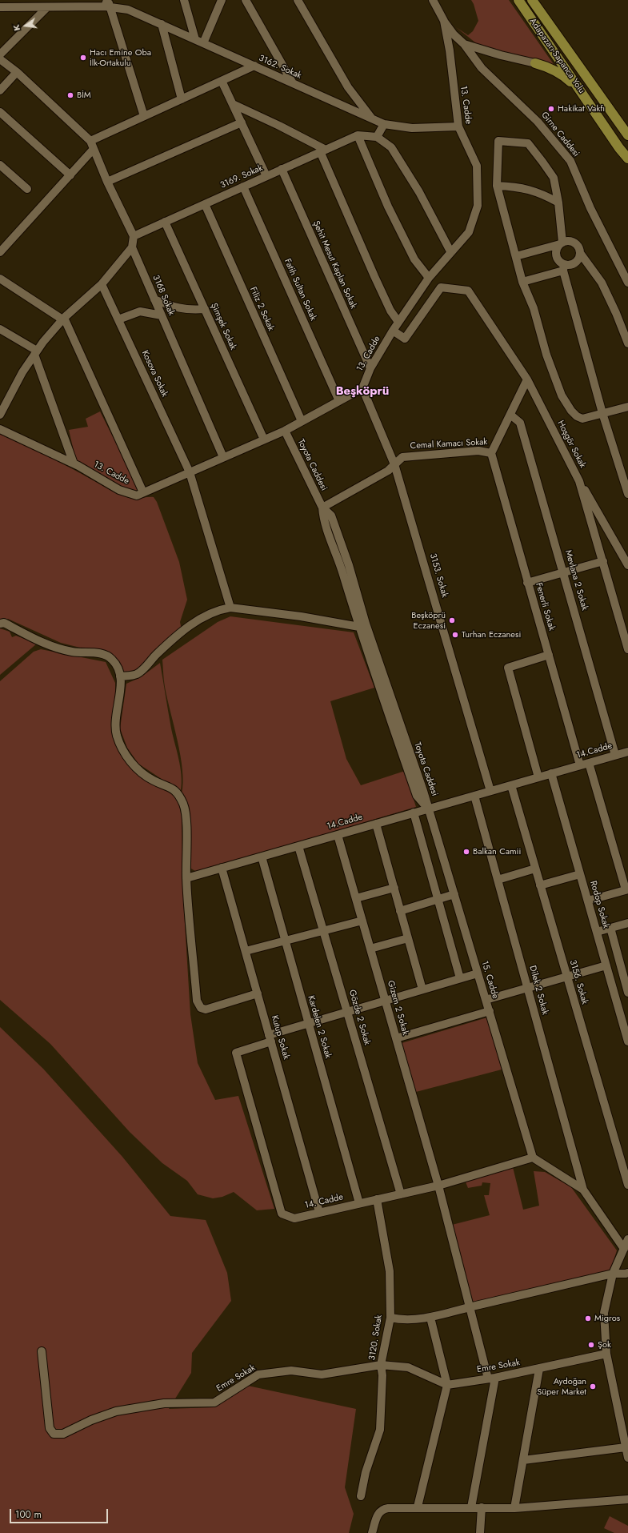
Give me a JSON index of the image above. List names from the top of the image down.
{
  "streets": {
    "main road": ["Adapazarı-Sapanca Yolu"],
    "street": [
      "3162. Sokak",
      "13. Cadde",
      "Girne Caddesi",
      "3169. Sokak",
      "Şehit Mesut Kaplan Sokak",
      "Fatih Sultan Sokak",
      "3168 Sokak",
      "Filiz 2 Sokak",
      "Şimşek Sokak",
      "Kosova Sokak",
      "Cemal Kamacı Sokak",
      "Hoşgör Sokak",
      "Toyota Caddesi",
      "3153. Sokak",
      "Mevlana 2 Sokak",
      "Fenerli Sokak",
      "14.Cadde",
      "Rodop Sokak",
      "15. Cadde",
      "3156. Sokak",
      "Dilek 2 Sokak",
      "Gizem 2 Sokak",
      "Gözde 2 Sokak",
      "Kardelen 2 Sokak",
      "Kutup Sokak",
      "14. Cadde",
      "3120. Sokak",
      "Emre Sokak"
    ]
  },
  "crossings": [
    ["3162. Sokak", "13. Cadde"],
    ["13. Cadde", "Girne Caddesi"],
    ["13. Cadde", "Şehit Mesut Kaplan Sokak"],
    ["13. Cadde", "Fatih Sultan Sokak"],
    ["13. Cadde", "3168 Sokak"],
    ["13. Cadde", "Filiz 2 Sokak"],
    ["13. Cadde", "Şimşek Sokak"],
    ["13. Cadde", "Kosova Sokak"],
    ["13. Cadde", "Hoşgör Sokak"],
    ["13. Cadde", "Toyota Caddesi"],
    ["13. Cadde", "3153. Sokak"],
    ["3169. Sokak", "Şehit Mesut Kaplan Sokak"],
    ["3169. Sokak", "Fatih Sultan Sokak"],
    ["3169. Sokak", "Filiz 2 Sokak"],
    ["3169. Sokak", "Şimşek Sokak"],
    ["Cemal Kamacı Sokak", "Hoşgör Sokak"],
    ["Cemal Kamacı Sokak", "Toyota Caddesi"],
    ["Cemal Kamacı Sokak", "3153. Sokak"],
    ["Cemal Kamacı Sokak", "Mevlana 2 Sokak"],
    ["Cemal Kamacı Sokak", "Fenerli Sokak"],
    ["Toyota Caddesi", "14.Cadde"],
    ["Toyota Caddesi", "15. Cadde"],
    ["3153. Sokak", "14.Cadde"],
    ["Mevlana 2 Sokak", "14.Cadde"],
    ["Fenerli Sokak", "14.Cadde"],
    ["14.Cadde", "Rodop Sokak"],
    ["14.Cadde", "15. Cadde"],
    ["14.Cadde", "3156. Sokak"],
    ["14.Cadde", "Dilek 2 Sokak"],
    ["14.Cadde", "Gizem 2 Sokak"],
    ["14.Cadde", "Gözde 2 Sokak"],
    ["14.Cadde", "Kardelen 2 Sokak"],
    ["14.Cadde", "Kutup Sokak"],
    ["15. Cadde", "14. Cadde"],
    ["Gizem 2 Sokak", "14. Cadde"],
    ["Gizem 2 Sokak", "Emre Sokak"],
    ["Gözde 2 Sokak", "14. Cadde"],
    ["Kardelen 2 Sokak", "14. Cadde"],
    ["Kutup Sokak", "14. Cadde"],
    ["14. Cadde", "3120. Sokak"],
    ["3120. Sokak", "Emre Sokak"]
  ],
  "districts": ["Beşköprü"],
  "places": [
    "Hacı Emine Oba İlk-Ortakulu",
    "BİM",
    "Hakikat Vakfı",
    "Beşköprü Eczanesi",
    "Turhan Eczanesi",
    "Balkan Camii",
    "Migros",
    "Şok",
    "Aydoğan Süper Market"
  ],
  "scale_bar": "100 m",
  "north": "left"
}
